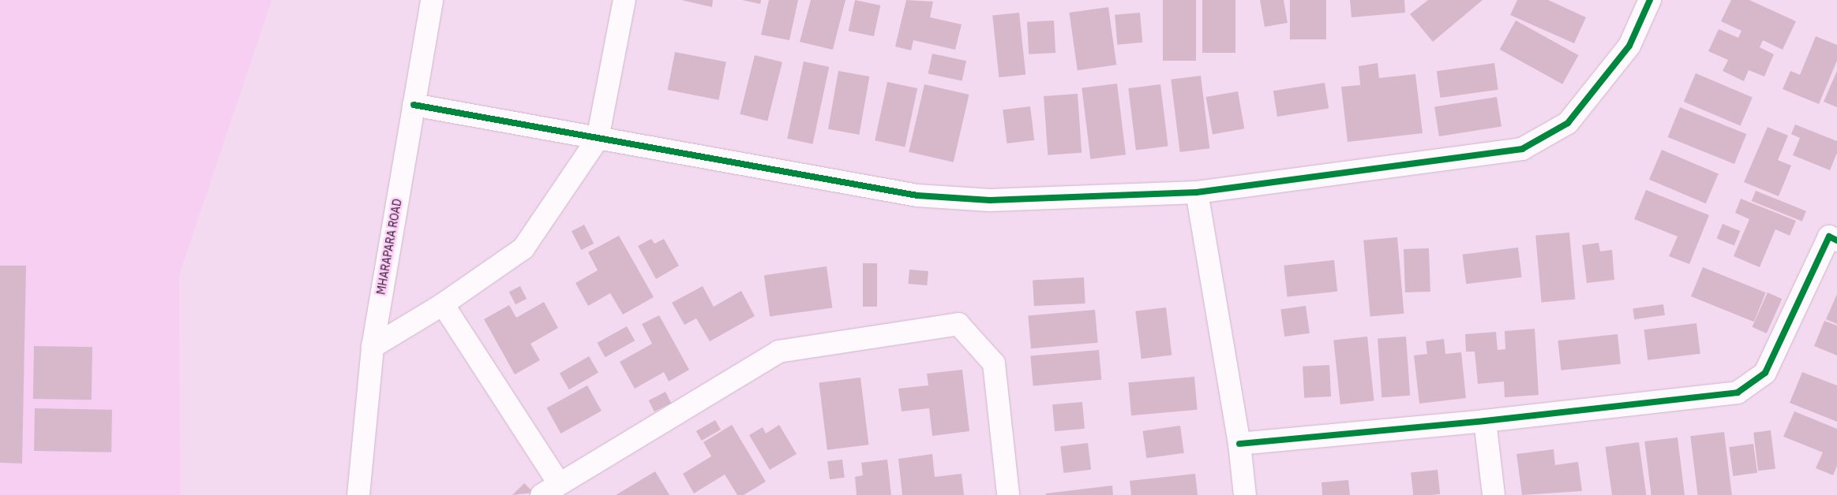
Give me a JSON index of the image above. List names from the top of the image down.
{
  "streets": {
    "street": ["MHARAPARA ROAD"]
  }
}
